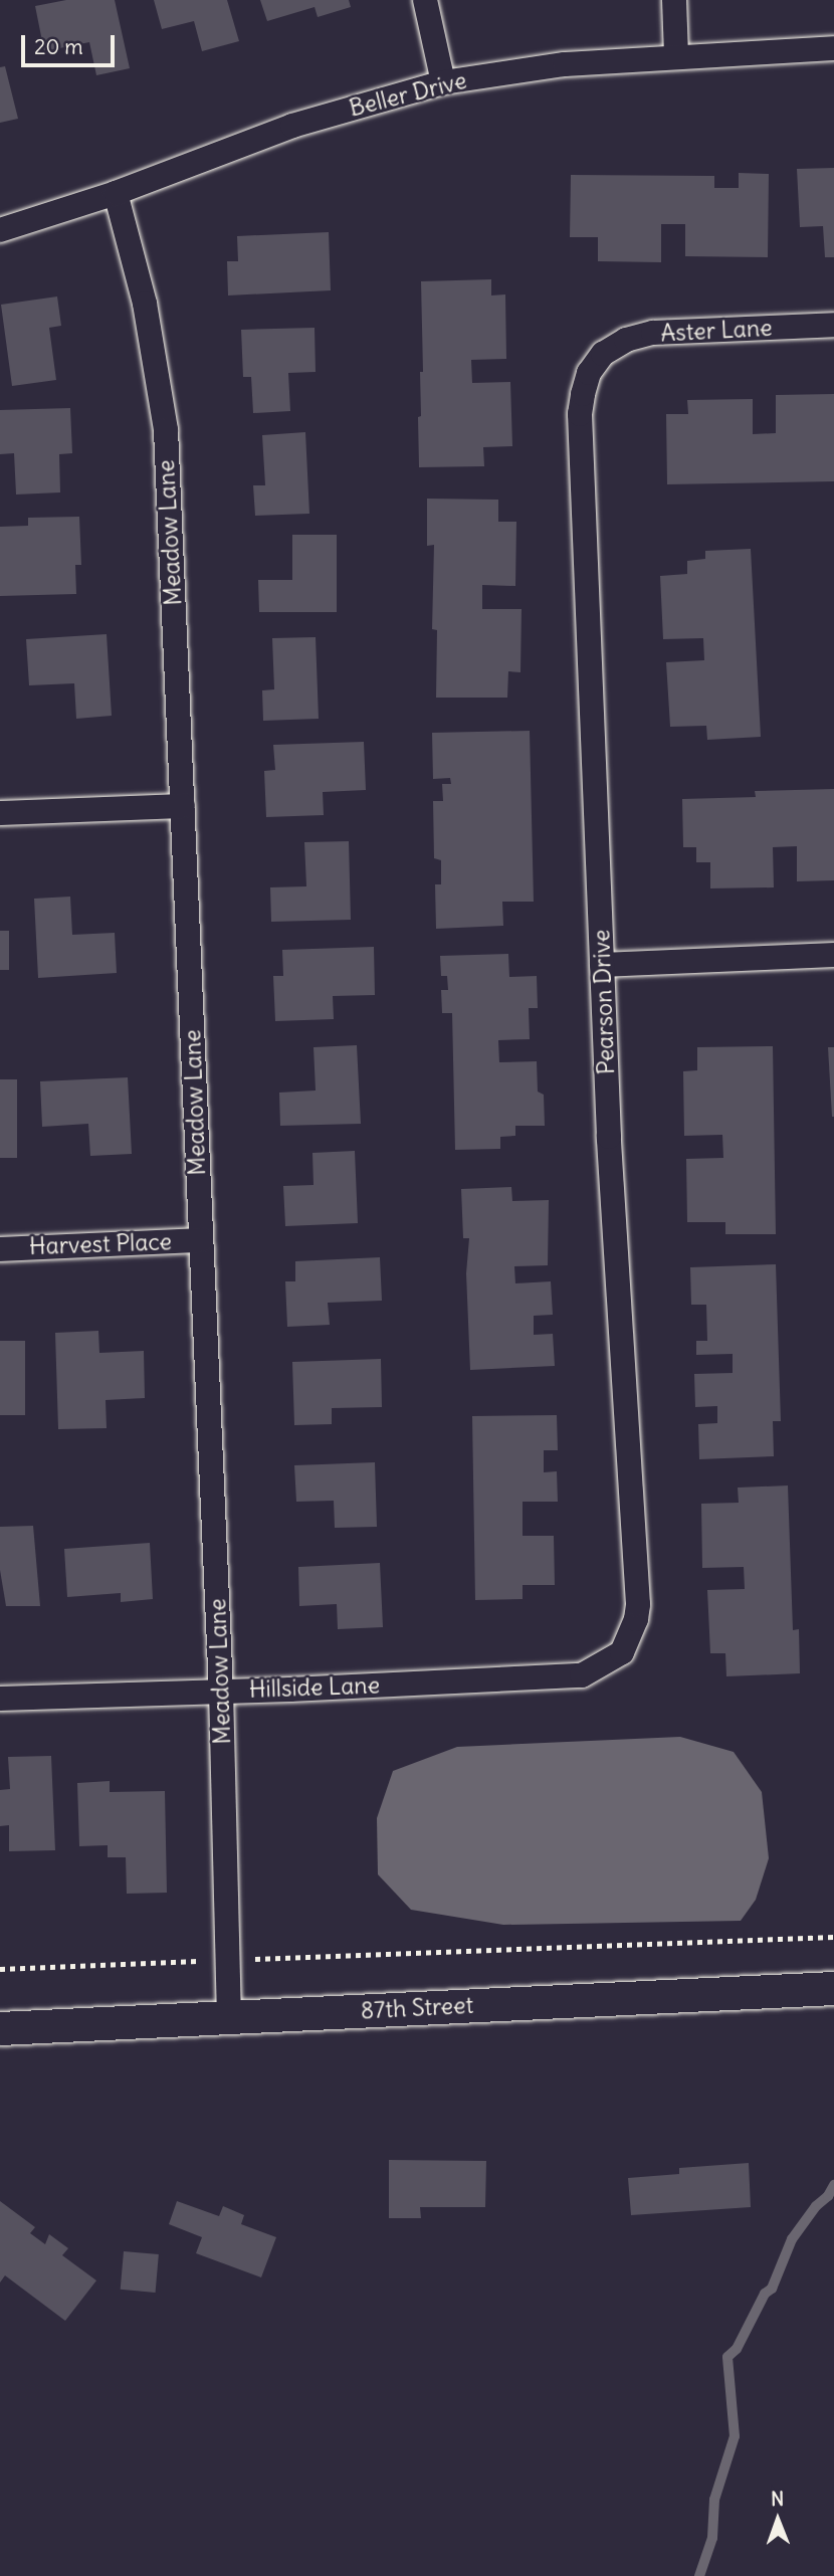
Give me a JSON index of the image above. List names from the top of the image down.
{
  "streets": {
    "main road": ["87th Street"],
    "street": [
      "Beller Drive",
      "Aster Lane",
      "Meadow Lane",
      "Pearson Drive",
      "Harvest Place",
      "Hillside Lane"
    ]
  },
  "crossings": [
    ["Beller Drive", "Meadow Lane"],
    ["Aster Lane", "Pearson Drive"],
    ["Meadow Lane", "Harvest Place"],
    ["Meadow Lane", "Hillside Lane"],
    ["Meadow Lane", "87th Street"],
    ["Pearson Drive", "Hillside Lane"]
  ],
  "scale_bar": "20 m",
  "north": "top"
}
